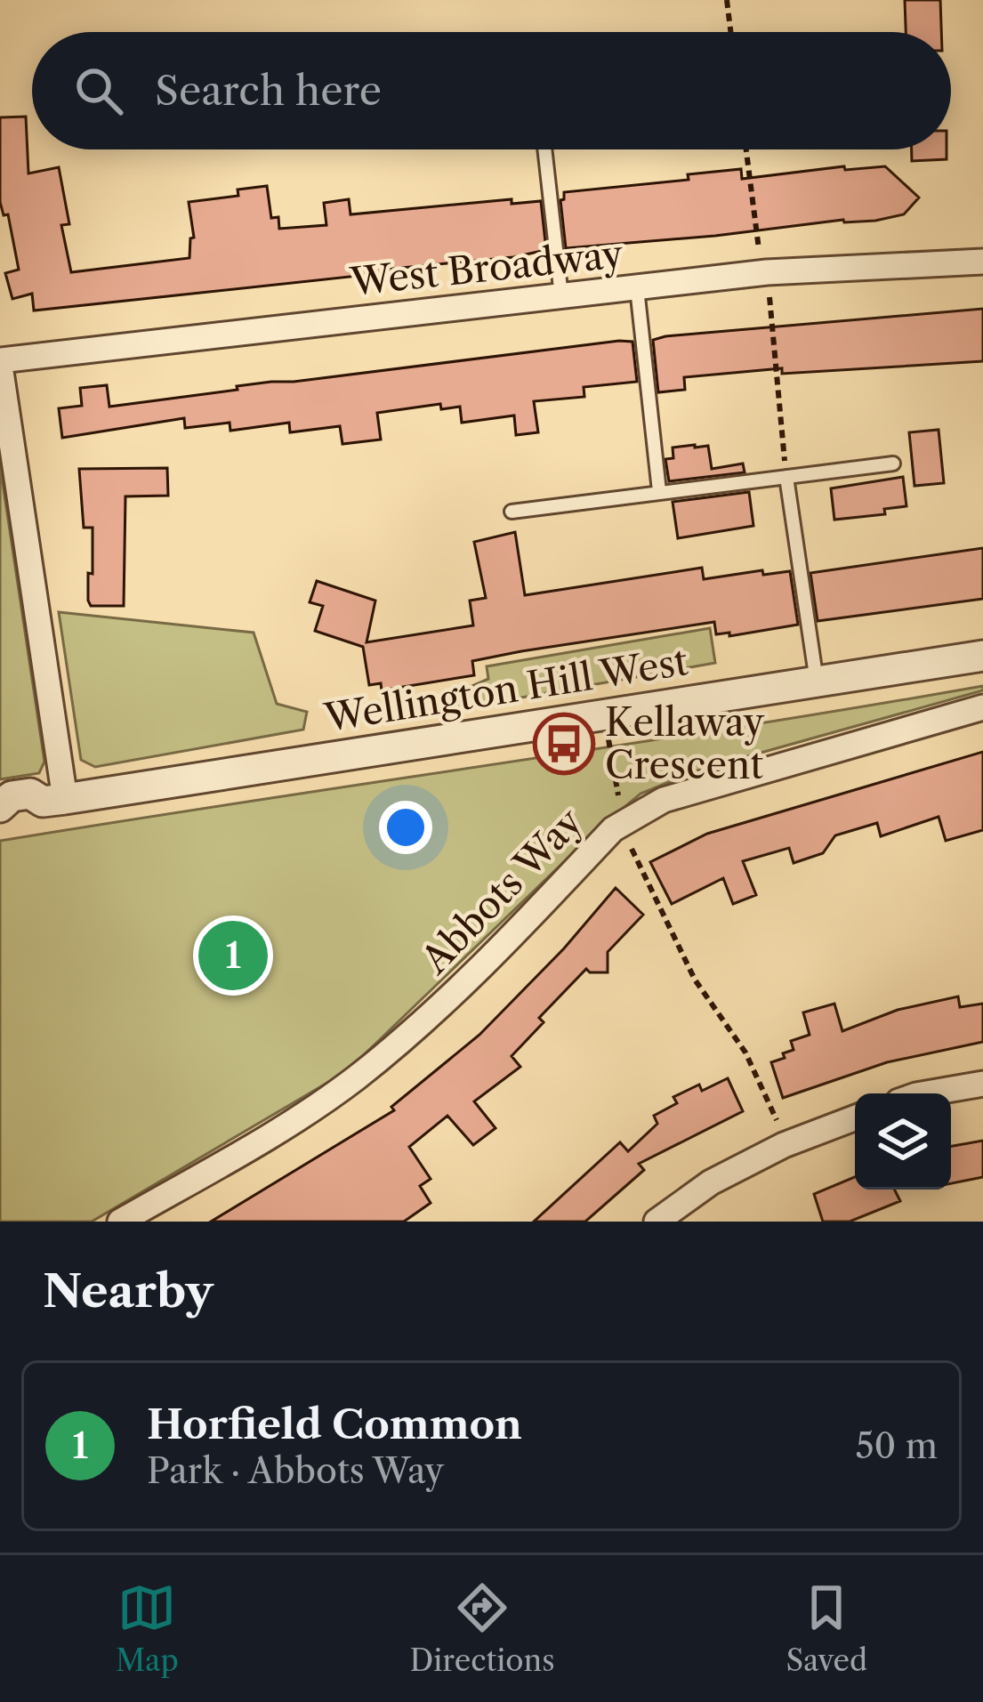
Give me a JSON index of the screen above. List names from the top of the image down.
{
  "streets": {
    "street": ["West Broadway", "Wellington Hill West", "Abbots Way"]
  },
  "places": {
    "bus stop": ["Kellaway Crescent"]
  },
  "page": {
    "search": "Search here",
    "pins": "1",
    "heading": "Nearby",
    "list": [
      {
        "mark": "1",
        "name": "Horfield Common",
        "note": "Park · Abbots Way",
        "value": "50 m"
      }
    ],
    "nav": ["Map", "Directions", "Saved"]
  }
}
